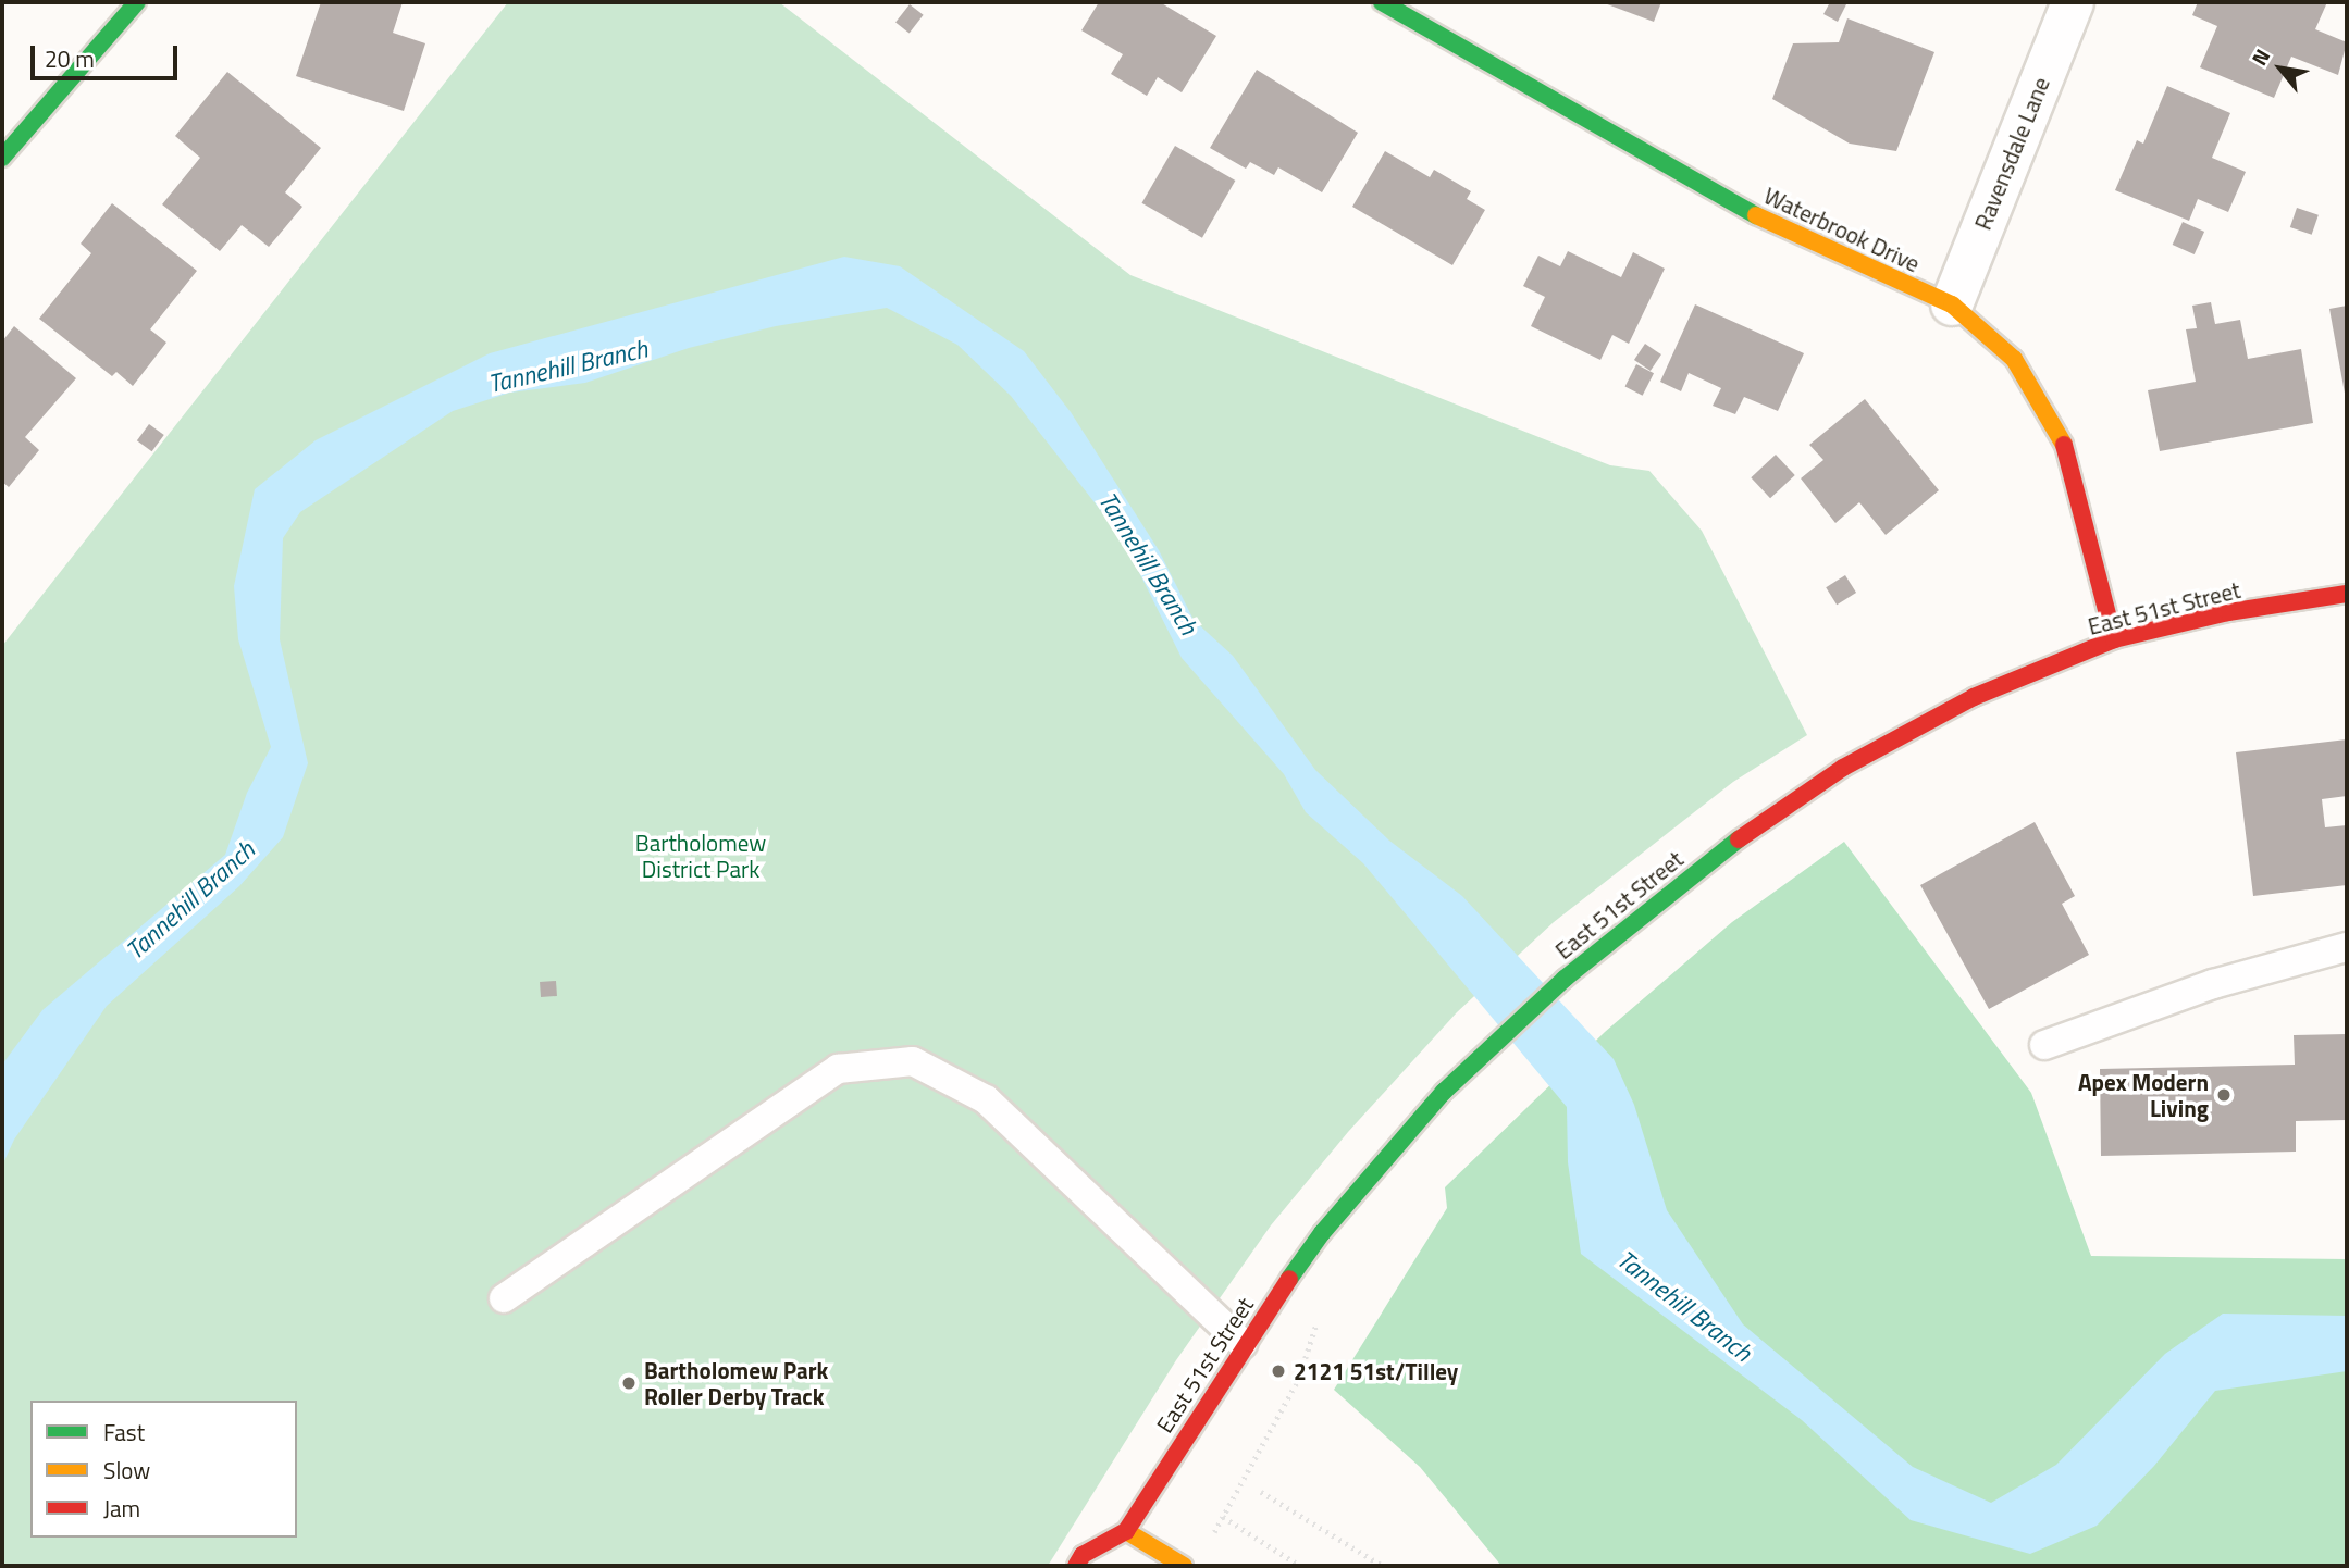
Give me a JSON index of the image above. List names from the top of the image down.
{
  "streets": {
    "main road": ["Waterbrook Drive", "East 51st Street"],
    "street": ["Ravensdale Lane"]
  },
  "crossings": [
    ["Ravensdale Lane", "Waterbrook Drive"],
    ["Waterbrook Drive", "East 51st Street"]
  ],
  "water": ["Tannehill Branch"],
  "parks": ["Bartholomew District Park"],
  "places": ["Apex Modern Living", "2121 51st/Tilley", "Bartholomew Park Roller Derby Track"],
  "legend": ["Fast", "Slow", "Jam"],
  "scale_bar": "20 m",
  "north": "top left"
}
